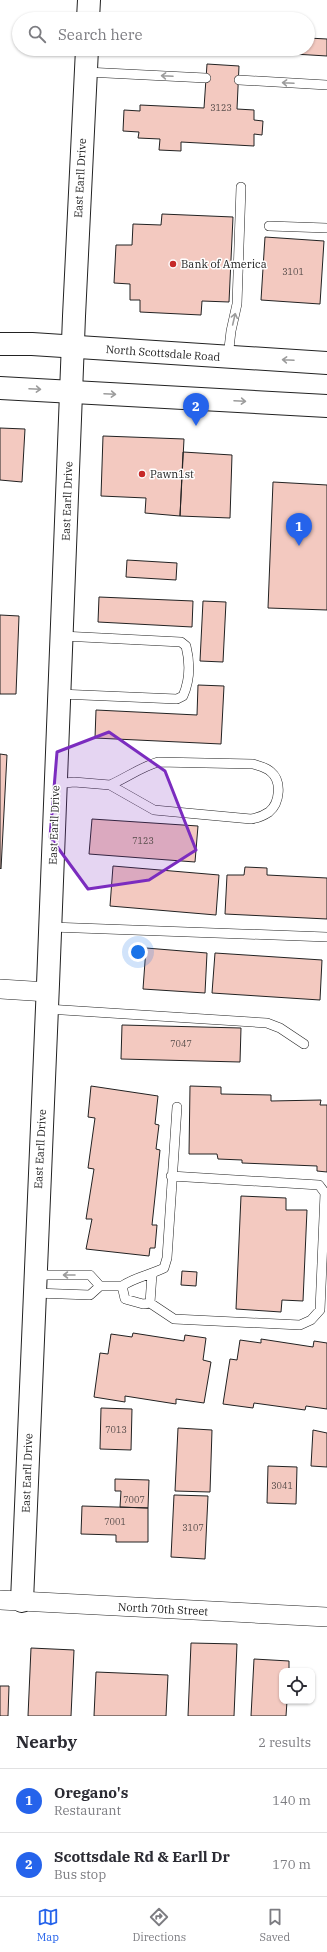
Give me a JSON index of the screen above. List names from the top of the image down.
{
  "streets": {
    "street": ["East Earll Drive", "North Scottsdale Road", "North 70th Street"]
  },
  "crossings": [
    ["East Earll Drive", "North Scottsdale Road"],
    ["East Earll Drive", "North 70th Street"]
  ],
  "places": ["Bank of America", "Pawn1st"],
  "house_numbers": [
    "3123",
    "3101",
    "7123",
    "7047",
    "7013",
    "3041",
    "7007",
    "7001",
    "3107"
  ],
  "page": {
    "search": "Search here",
    "pins": ["2", "1"],
    "heading": ["Nearby", "2 results"],
    "list": [
      {
        "mark": "1",
        "name": "Oregano's",
        "note": "Restaurant",
        "value": "140 m"
      },
      {
        "mark": "2",
        "name": "Scottsdale Rd & Earll Dr",
        "note": "Bus stop",
        "value": "170 m"
      }
    ],
    "nav": ["Map", "Directions", "Saved"]
  }
}
